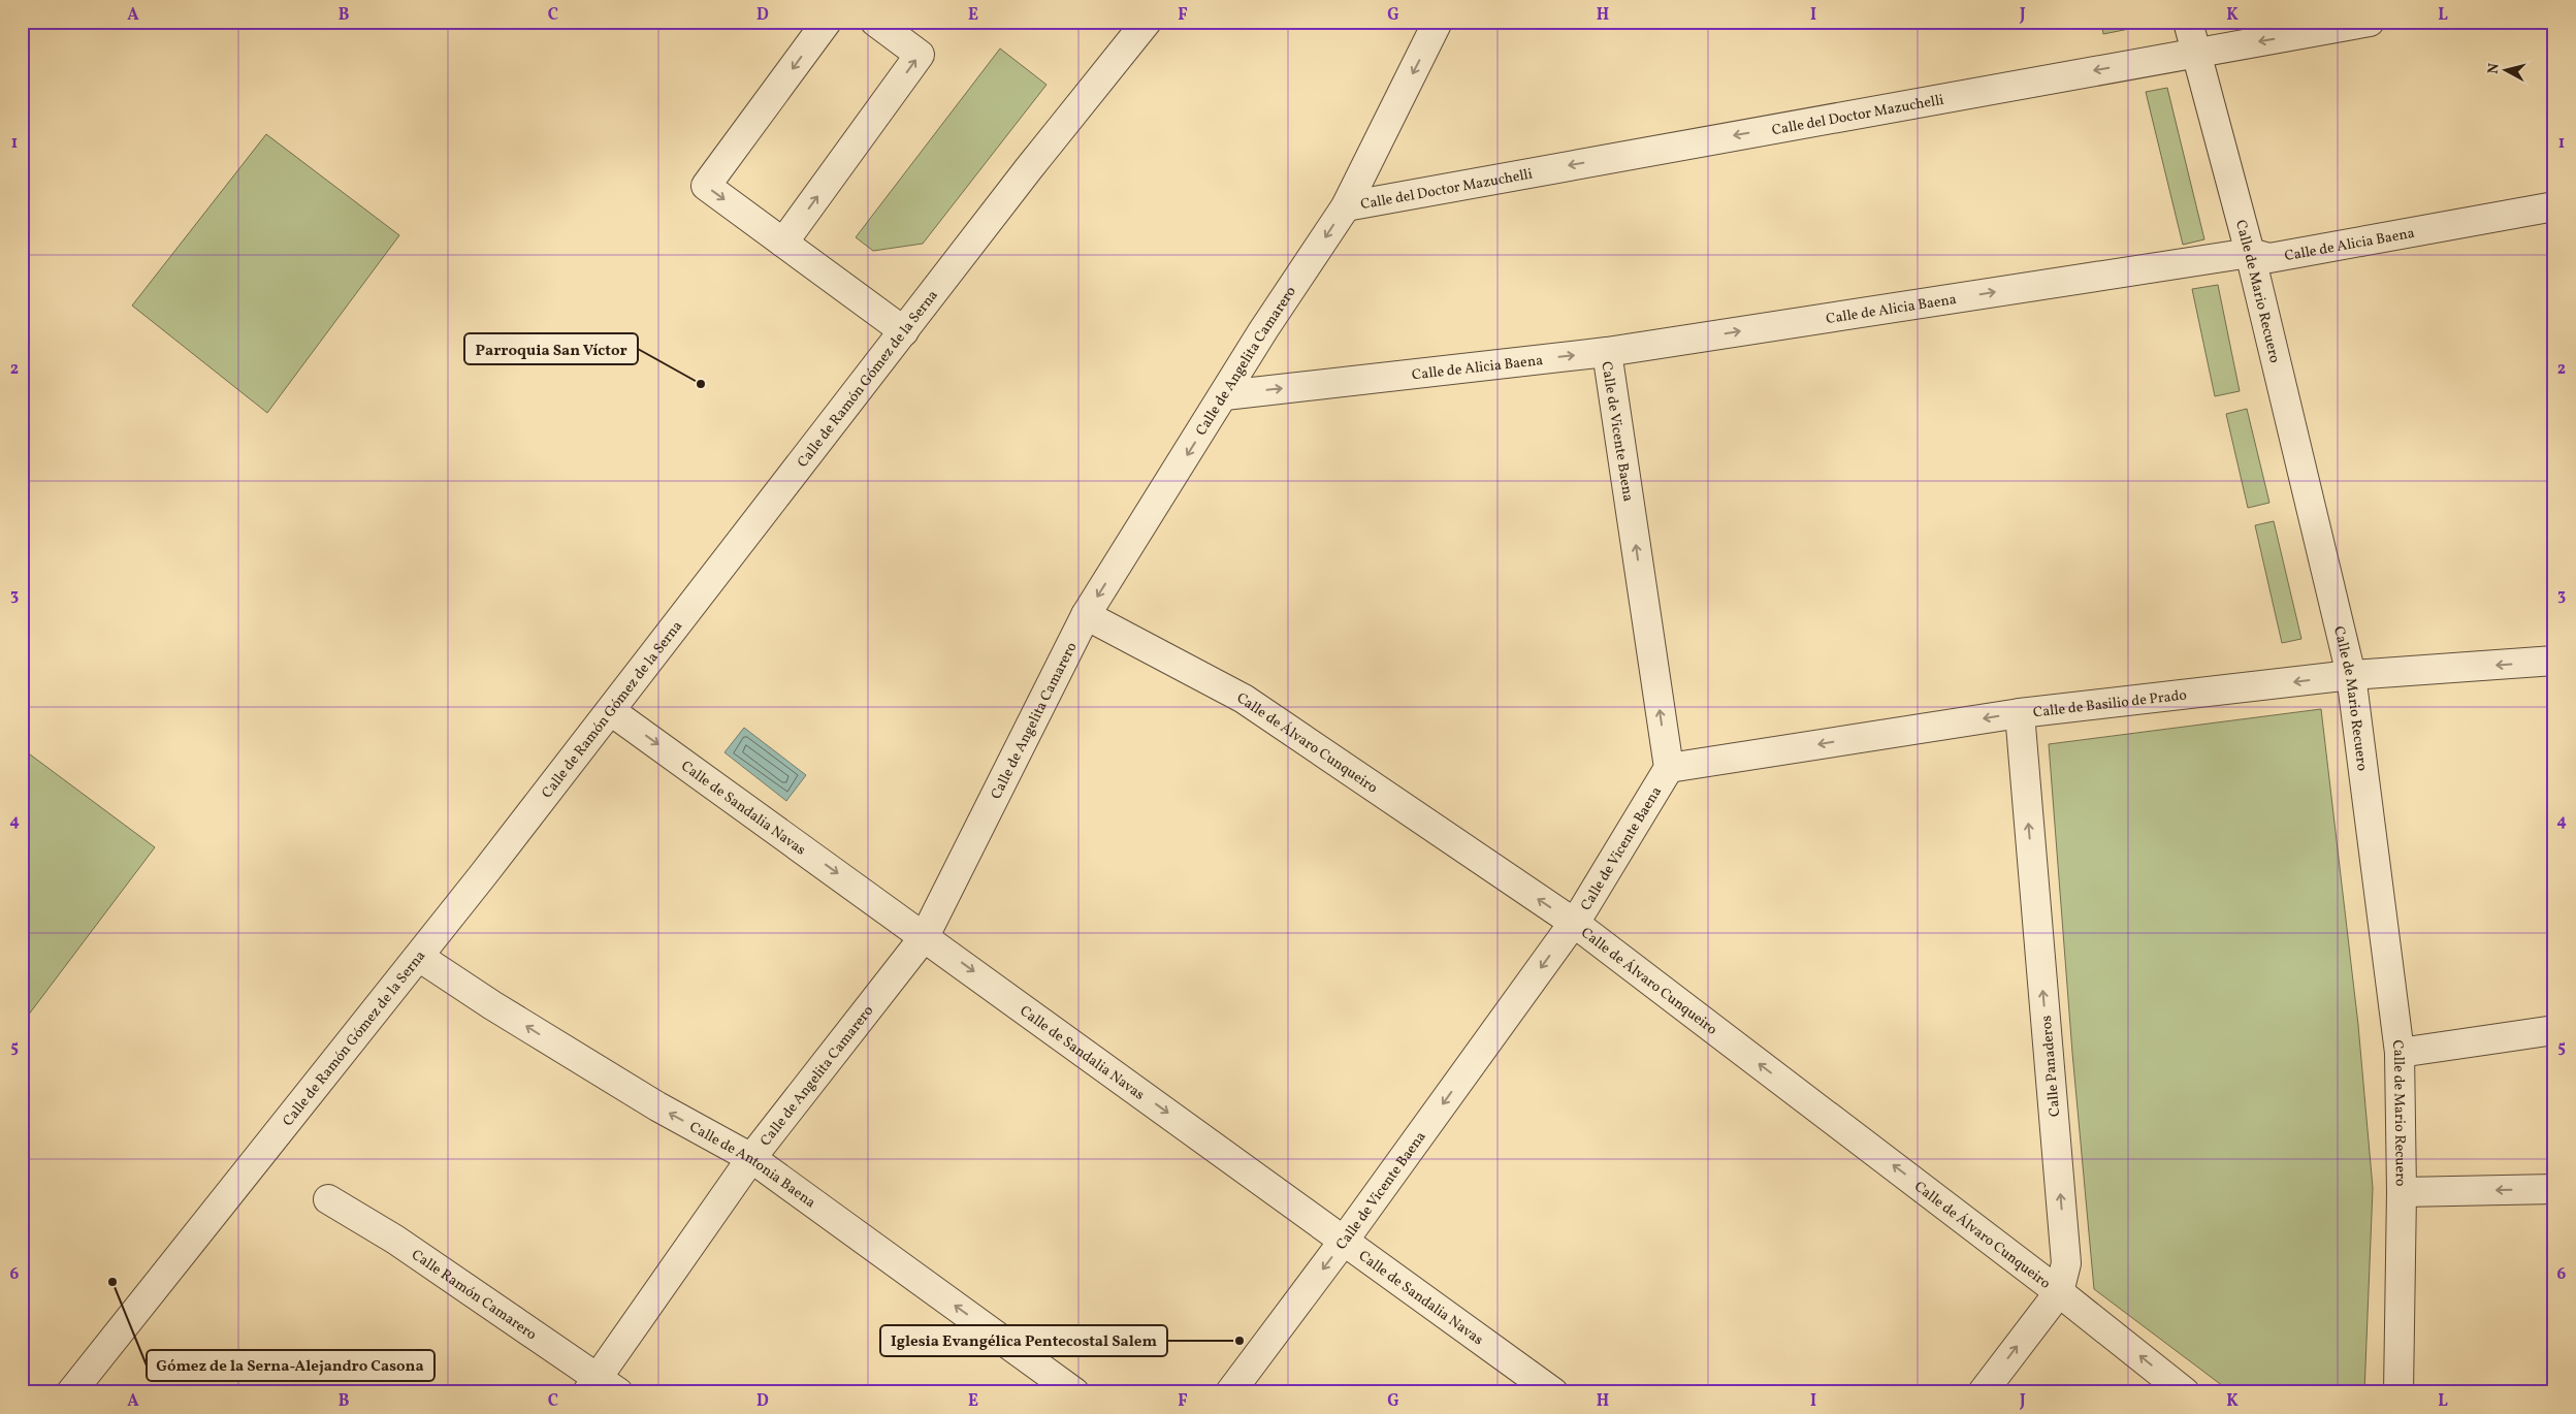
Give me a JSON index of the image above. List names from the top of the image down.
{
  "streets": {
    "street": [
      "Calle del Doctor Mazuchelli",
      "Calle de Alicia Baena",
      "Calle de Mario Recuero",
      "Calle de Angelita Camarero",
      "Calle de Ramón Gómez de la Serna",
      "Calle de Vicente Baena",
      "Calle de Basilio de Prado",
      "Calle de Álvaro Cunqueiro",
      "Calle de Sandalia Navas",
      "Calle Panaderos",
      "Calle de Antonia Baena",
      "Calle Ramón Camarero"
    ]
  },
  "crossings": [
    ["Calle del Doctor Mazuchelli", "Calle de Mario Recuero"],
    ["Calle del Doctor Mazuchelli", "Calle de Angelita Camarero"],
    ["Calle de Alicia Baena", "Calle de Mario Recuero"],
    ["Calle de Alicia Baena", "Calle de Angelita Camarero"],
    ["Calle de Alicia Baena", "Calle de Vicente Baena"],
    ["Calle de Mario Recuero", "Calle de Basilio de Prado"],
    ["Calle de Angelita Camarero", "Calle de Álvaro Cunqueiro"],
    ["Calle de Angelita Camarero", "Calle de Sandalia Navas"],
    ["Calle de Angelita Camarero", "Calle de Antonia Baena"],
    ["Calle de Angelita Camarero", "Calle Ramón Camarero"],
    ["Calle de Ramón Gómez de la Serna", "Calle de Sandalia Navas"],
    ["Calle de Ramón Gómez de la Serna", "Calle de Antonia Baena"],
    ["Calle de Vicente Baena", "Calle de Basilio de Prado"],
    ["Calle de Vicente Baena", "Calle de Álvaro Cunqueiro"],
    ["Calle de Vicente Baena", "Calle de Sandalia Navas"],
    ["Calle de Basilio de Prado", "Calle Panaderos"],
    ["Calle de Álvaro Cunqueiro", "Calle Panaderos"]
  ],
  "one_way": [
    "Calle del Doctor Mazuchelli",
    "Calle de Alicia Baena",
    "Calle de Angelita Camarero",
    "Calle de Basilio de Prado",
    "Calle de Álvaro Cunqueiro",
    "Calle de Sandalia Navas",
    "Calle Panaderos",
    "Calle de Antonia Baena"
  ],
  "places": ["Parroquia San Víctor", "Gómez de la Serna-Alejandro Casona", "Iglesia Evangélica Pentecostal Salem"],
  "north": "left",
  "grid": {
    "columns": [
      "A",
      "B",
      "C",
      "D",
      "E",
      "F",
      "G",
      "H",
      "I",
      "J",
      "K",
      "L"
    ],
    "rows": [
      "1",
      "2",
      "3",
      "4",
      "5",
      "6"
    ]
  }
}
